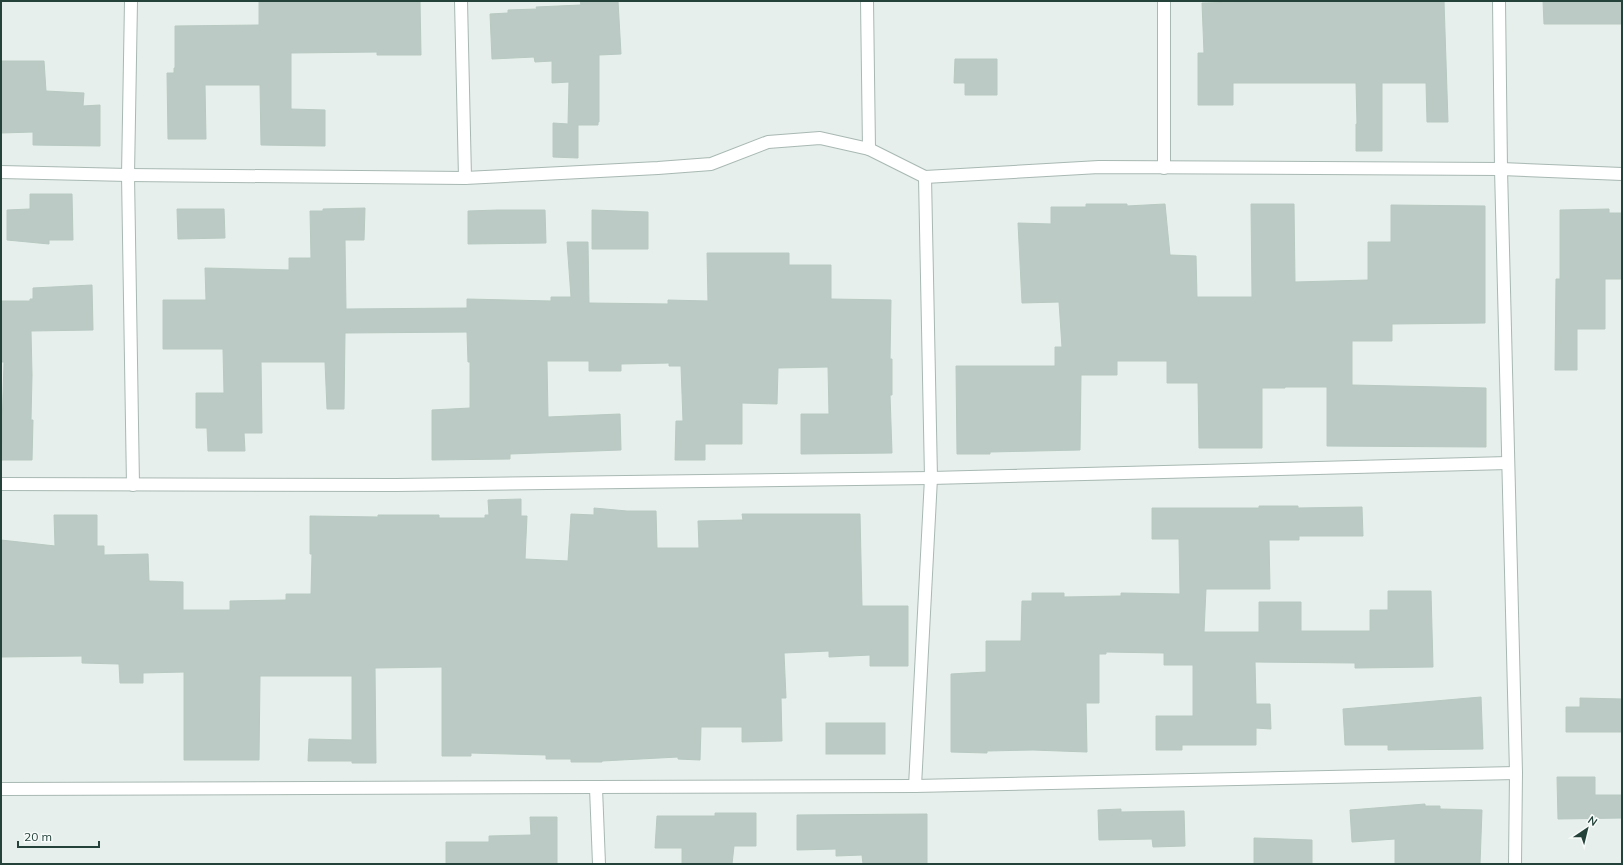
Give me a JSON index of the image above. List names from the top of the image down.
{
  "scale_bar": "20 m",
  "north": "top right"
}
